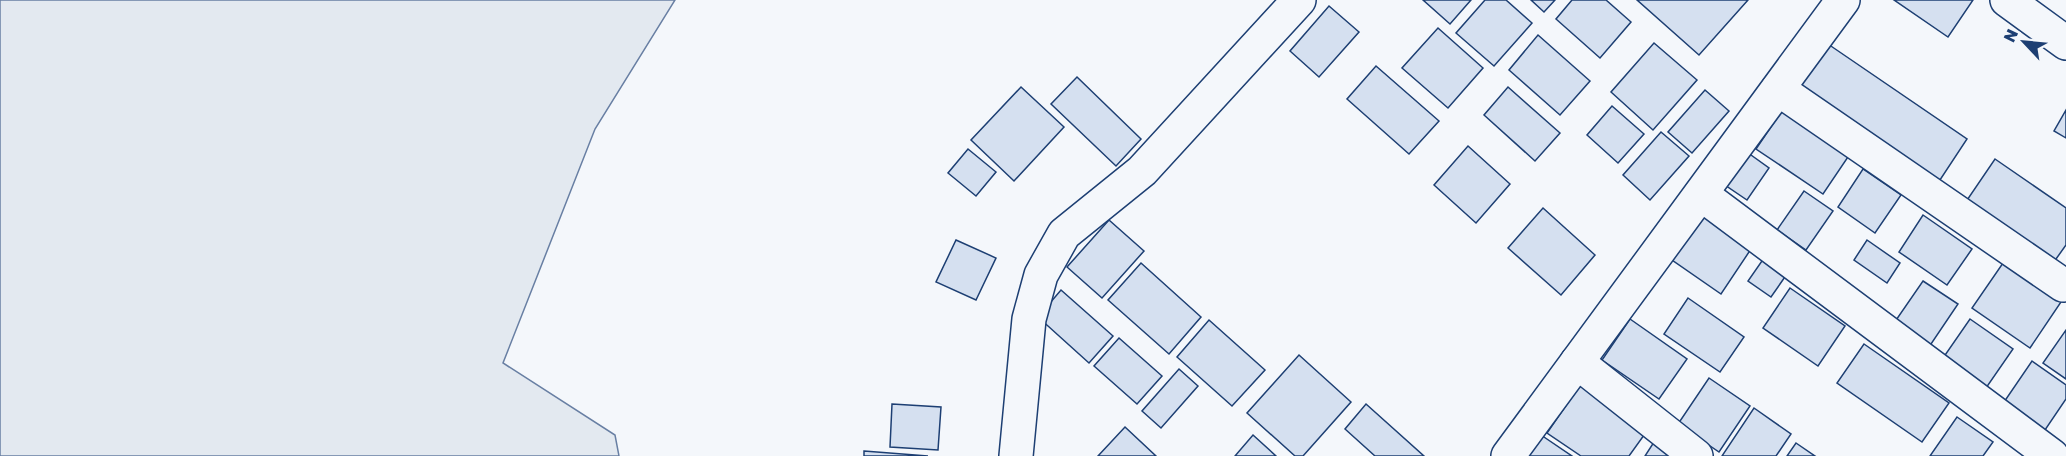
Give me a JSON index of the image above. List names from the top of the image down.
{
  "north": "top left"
}
